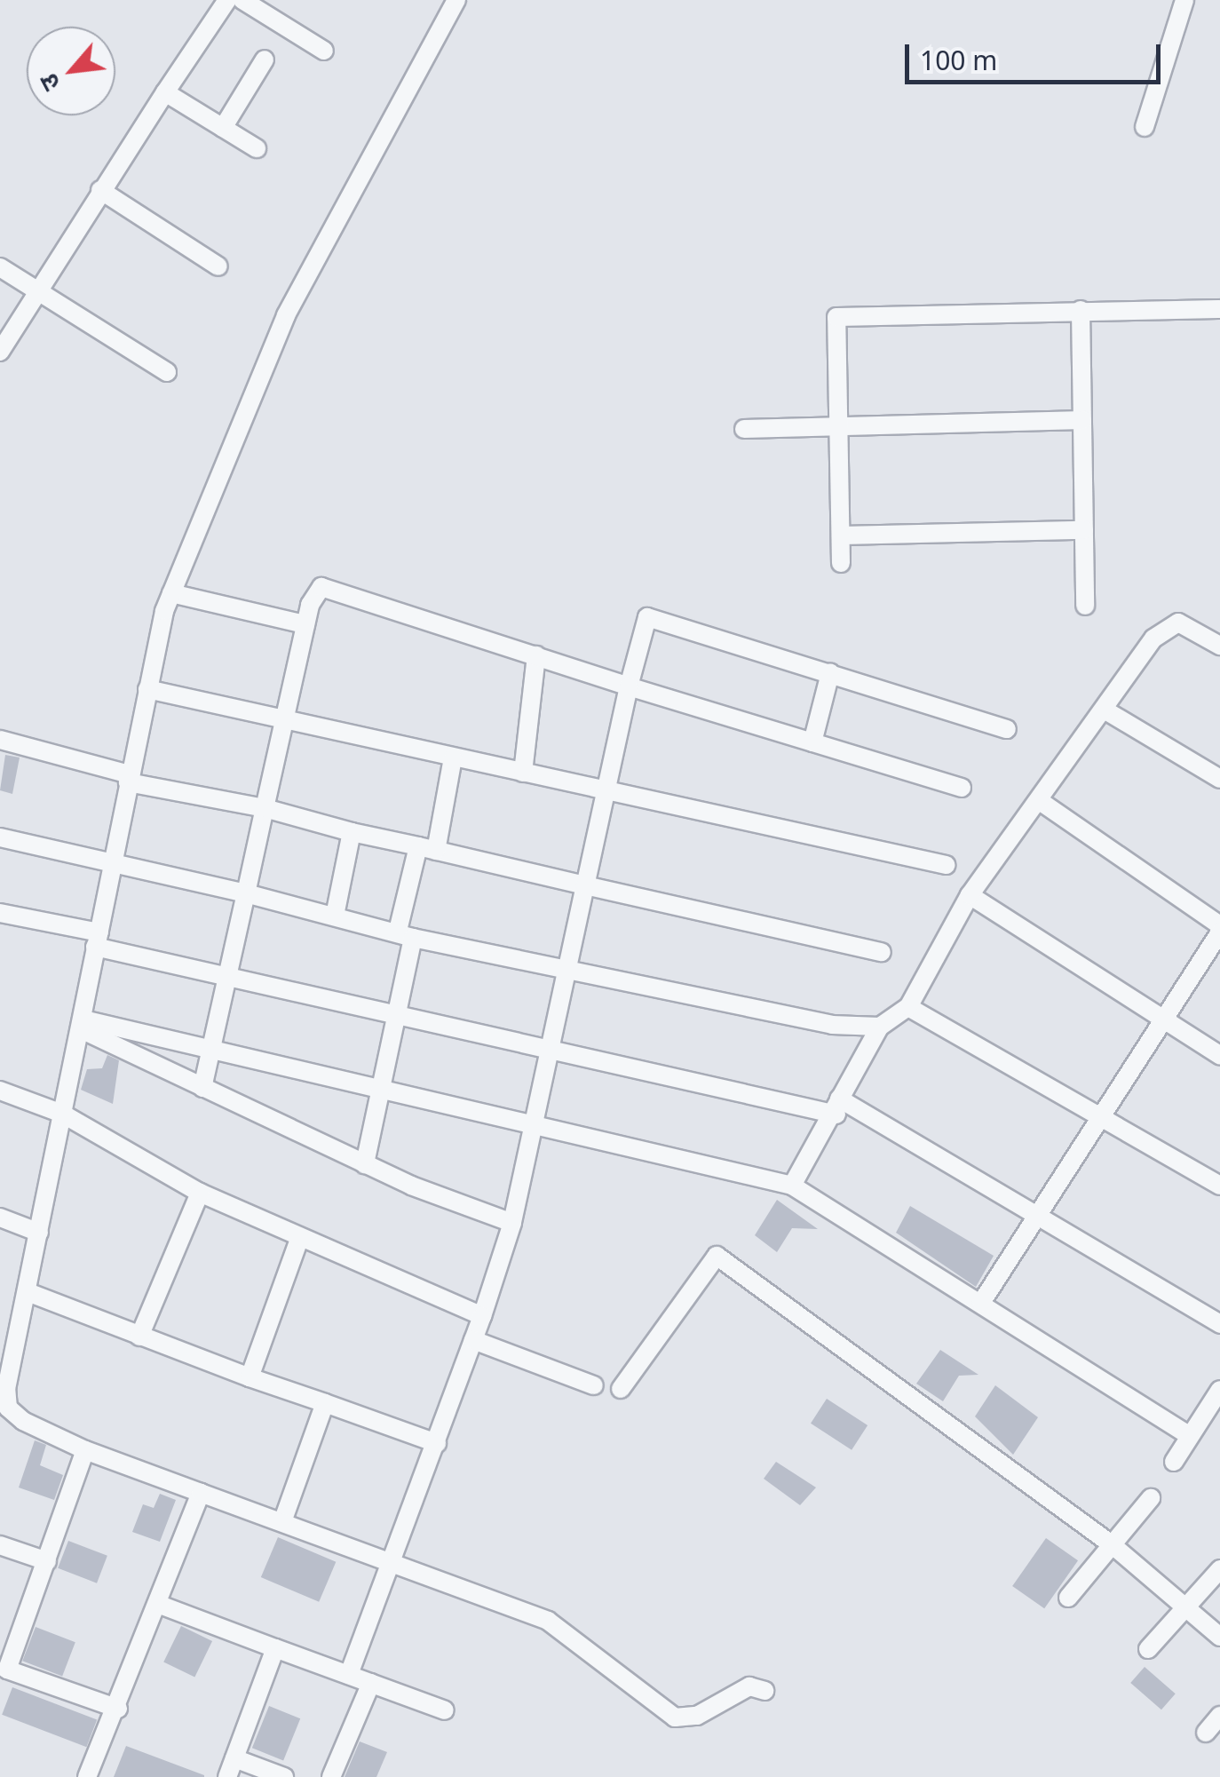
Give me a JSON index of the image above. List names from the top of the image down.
{
  "scale_bar": "100 m",
  "north": "bottom left"
}
